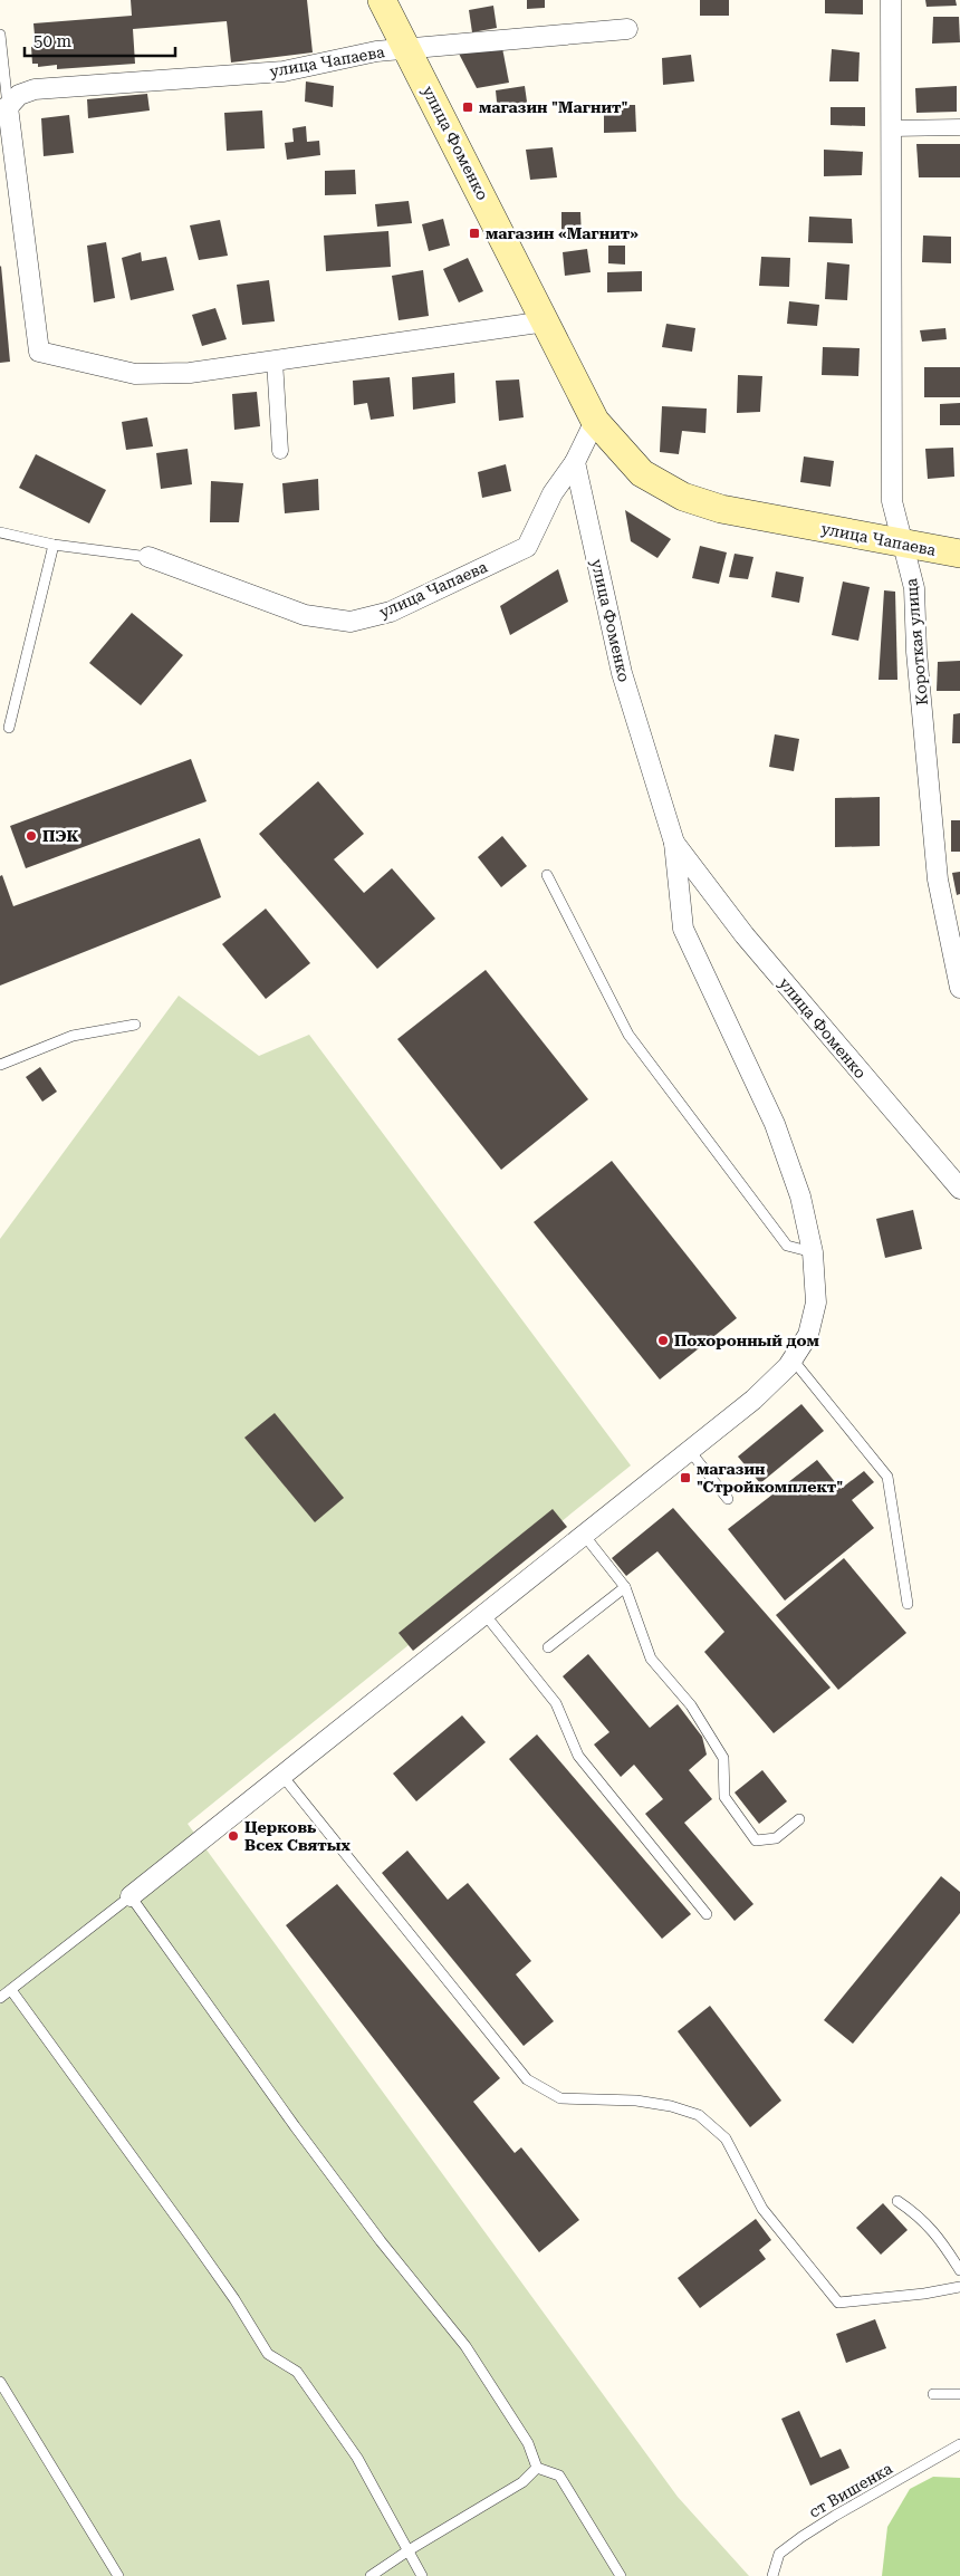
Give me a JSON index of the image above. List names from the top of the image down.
{
  "streets": {
    "main road": ["улица Чапаева", "улица Фоменко"],
    "street": ["Короткая улица"],
    "lane": ["ст Вишенка"]
  },
  "crossings": [
    ["улица Чапаева", "улица Фоменко"],
    ["улица Чапаева", "Короткая улица"]
  ],
  "places": {
    "transit": ["магазин \"Магнит\"", "магазин «Магнит»", "магазин \"Стройкомплект\""],
    "other": ["ПЭК", "Похоронный дом", "Церковь Всех Святых"]
  },
  "scale_bar": "50 m"
}
